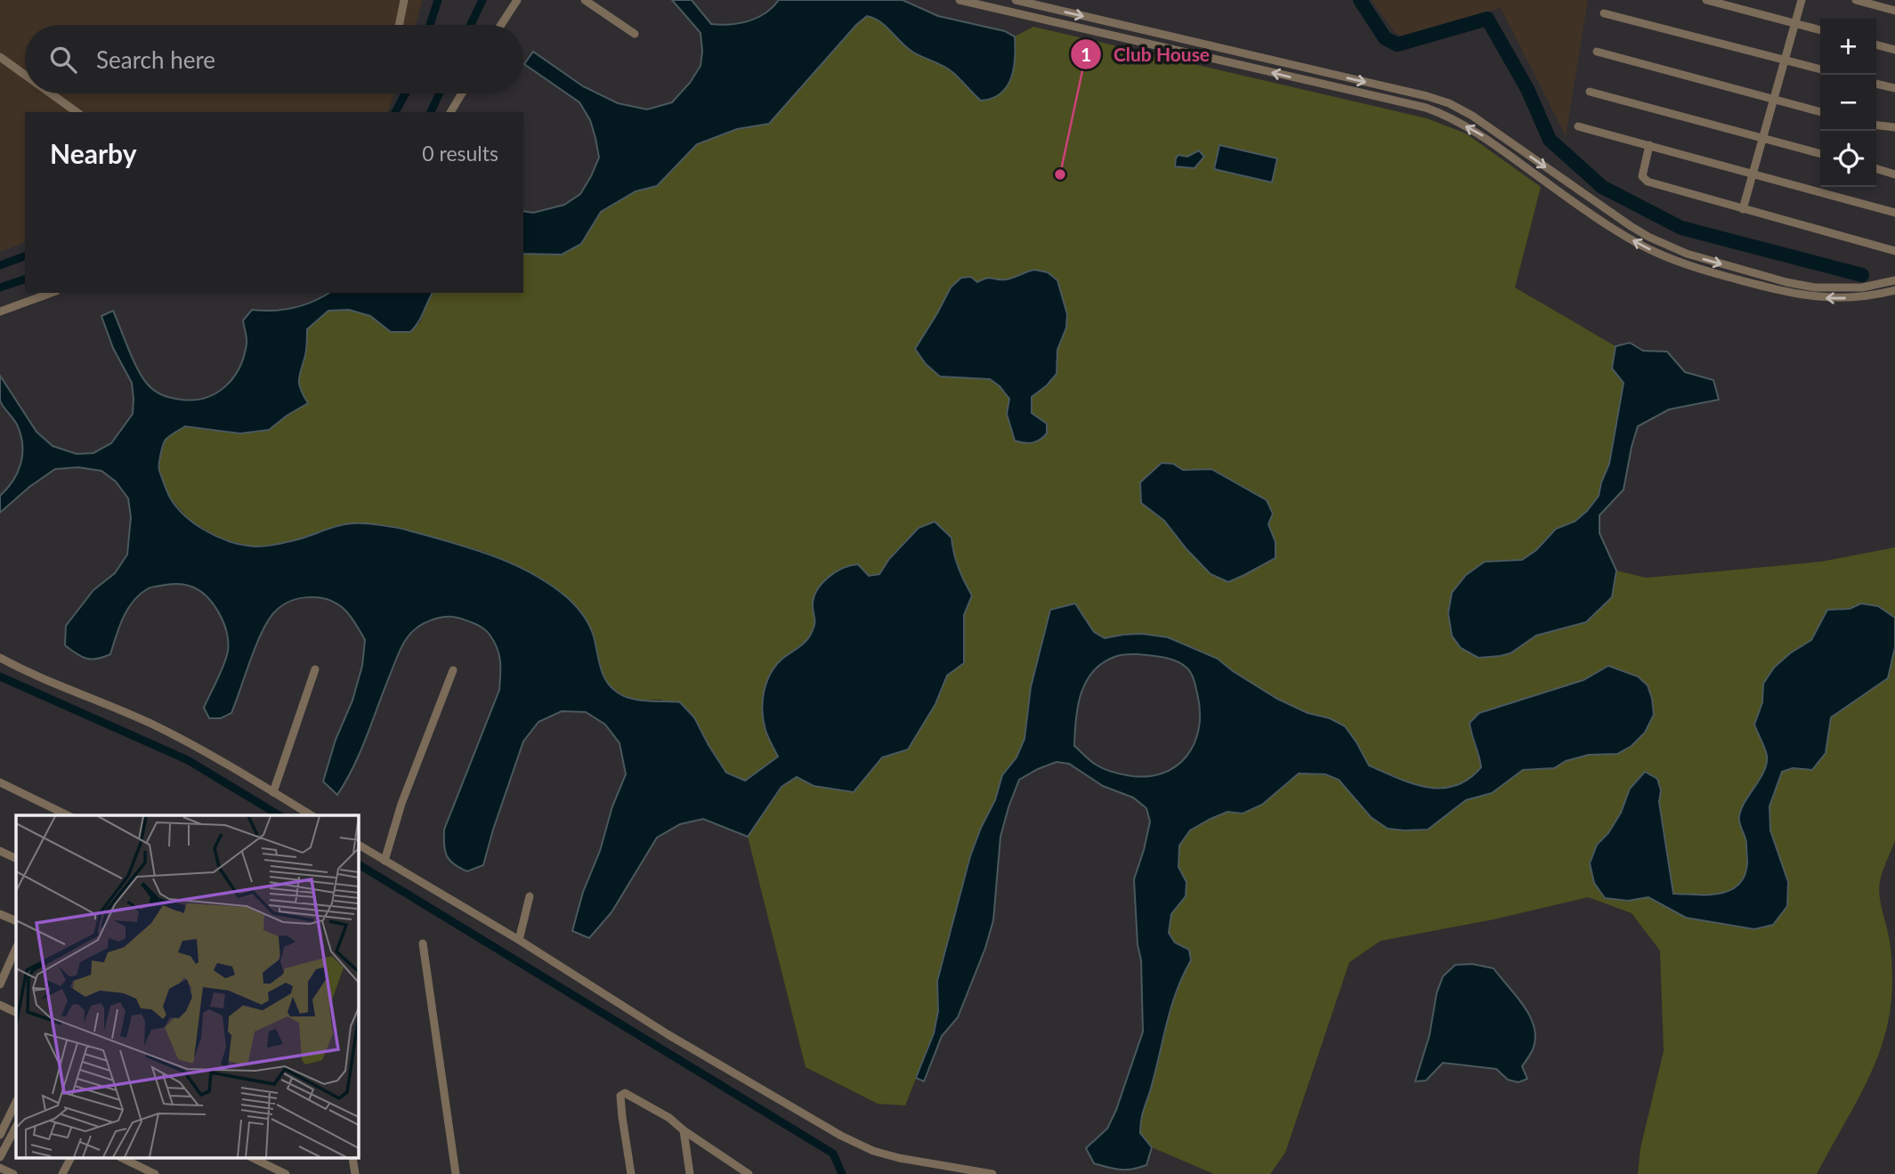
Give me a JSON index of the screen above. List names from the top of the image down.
{
  "places": ["Club House"],
  "page": {
    "map_buttons": ["+", "−"],
    "search": "Search here",
    "heading": ["Nearby", "0 results"]
  }
}
